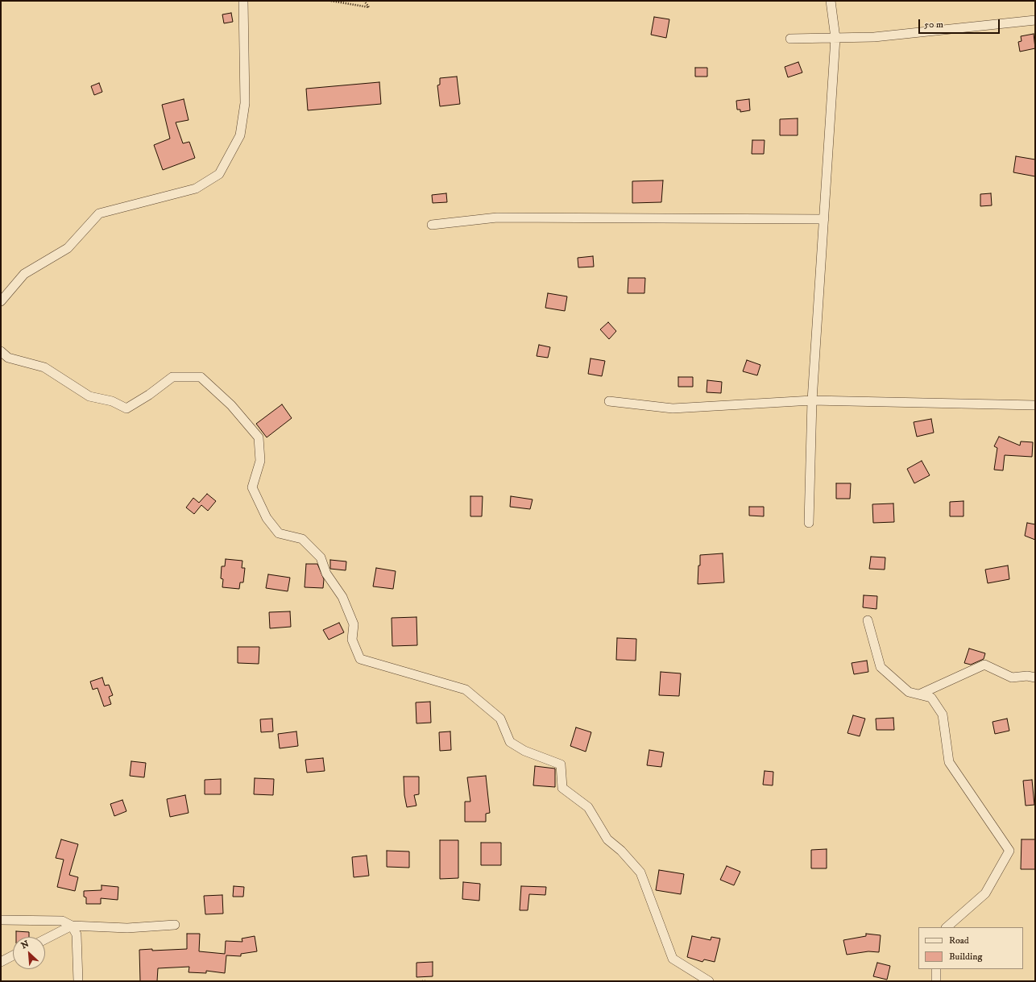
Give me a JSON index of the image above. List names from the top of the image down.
{
  "legend": ["Road", "Building"],
  "scale_bar": "50 m",
  "north": "top left"
}
